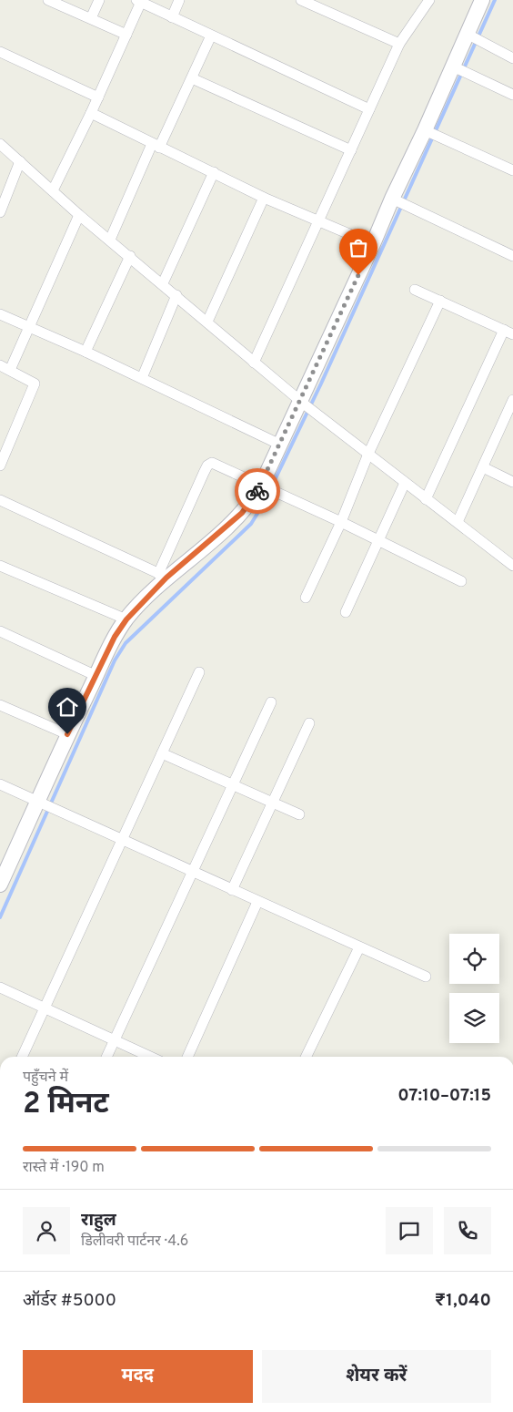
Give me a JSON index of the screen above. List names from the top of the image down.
{
  "page": {
    "heading": ["2 मिनट", "पहुँचने में", "07:10–07:15"],
    "panel": [
      "राहुल",
      "डिलीवरी पार्टनर · 4.6",
      "ऑर्डर #5000",
      "₹1,040"
    ],
    "bar": "रास्ते में · 190 m",
    "buttons": ["मदद", "शेयर करें"]
  }
}
